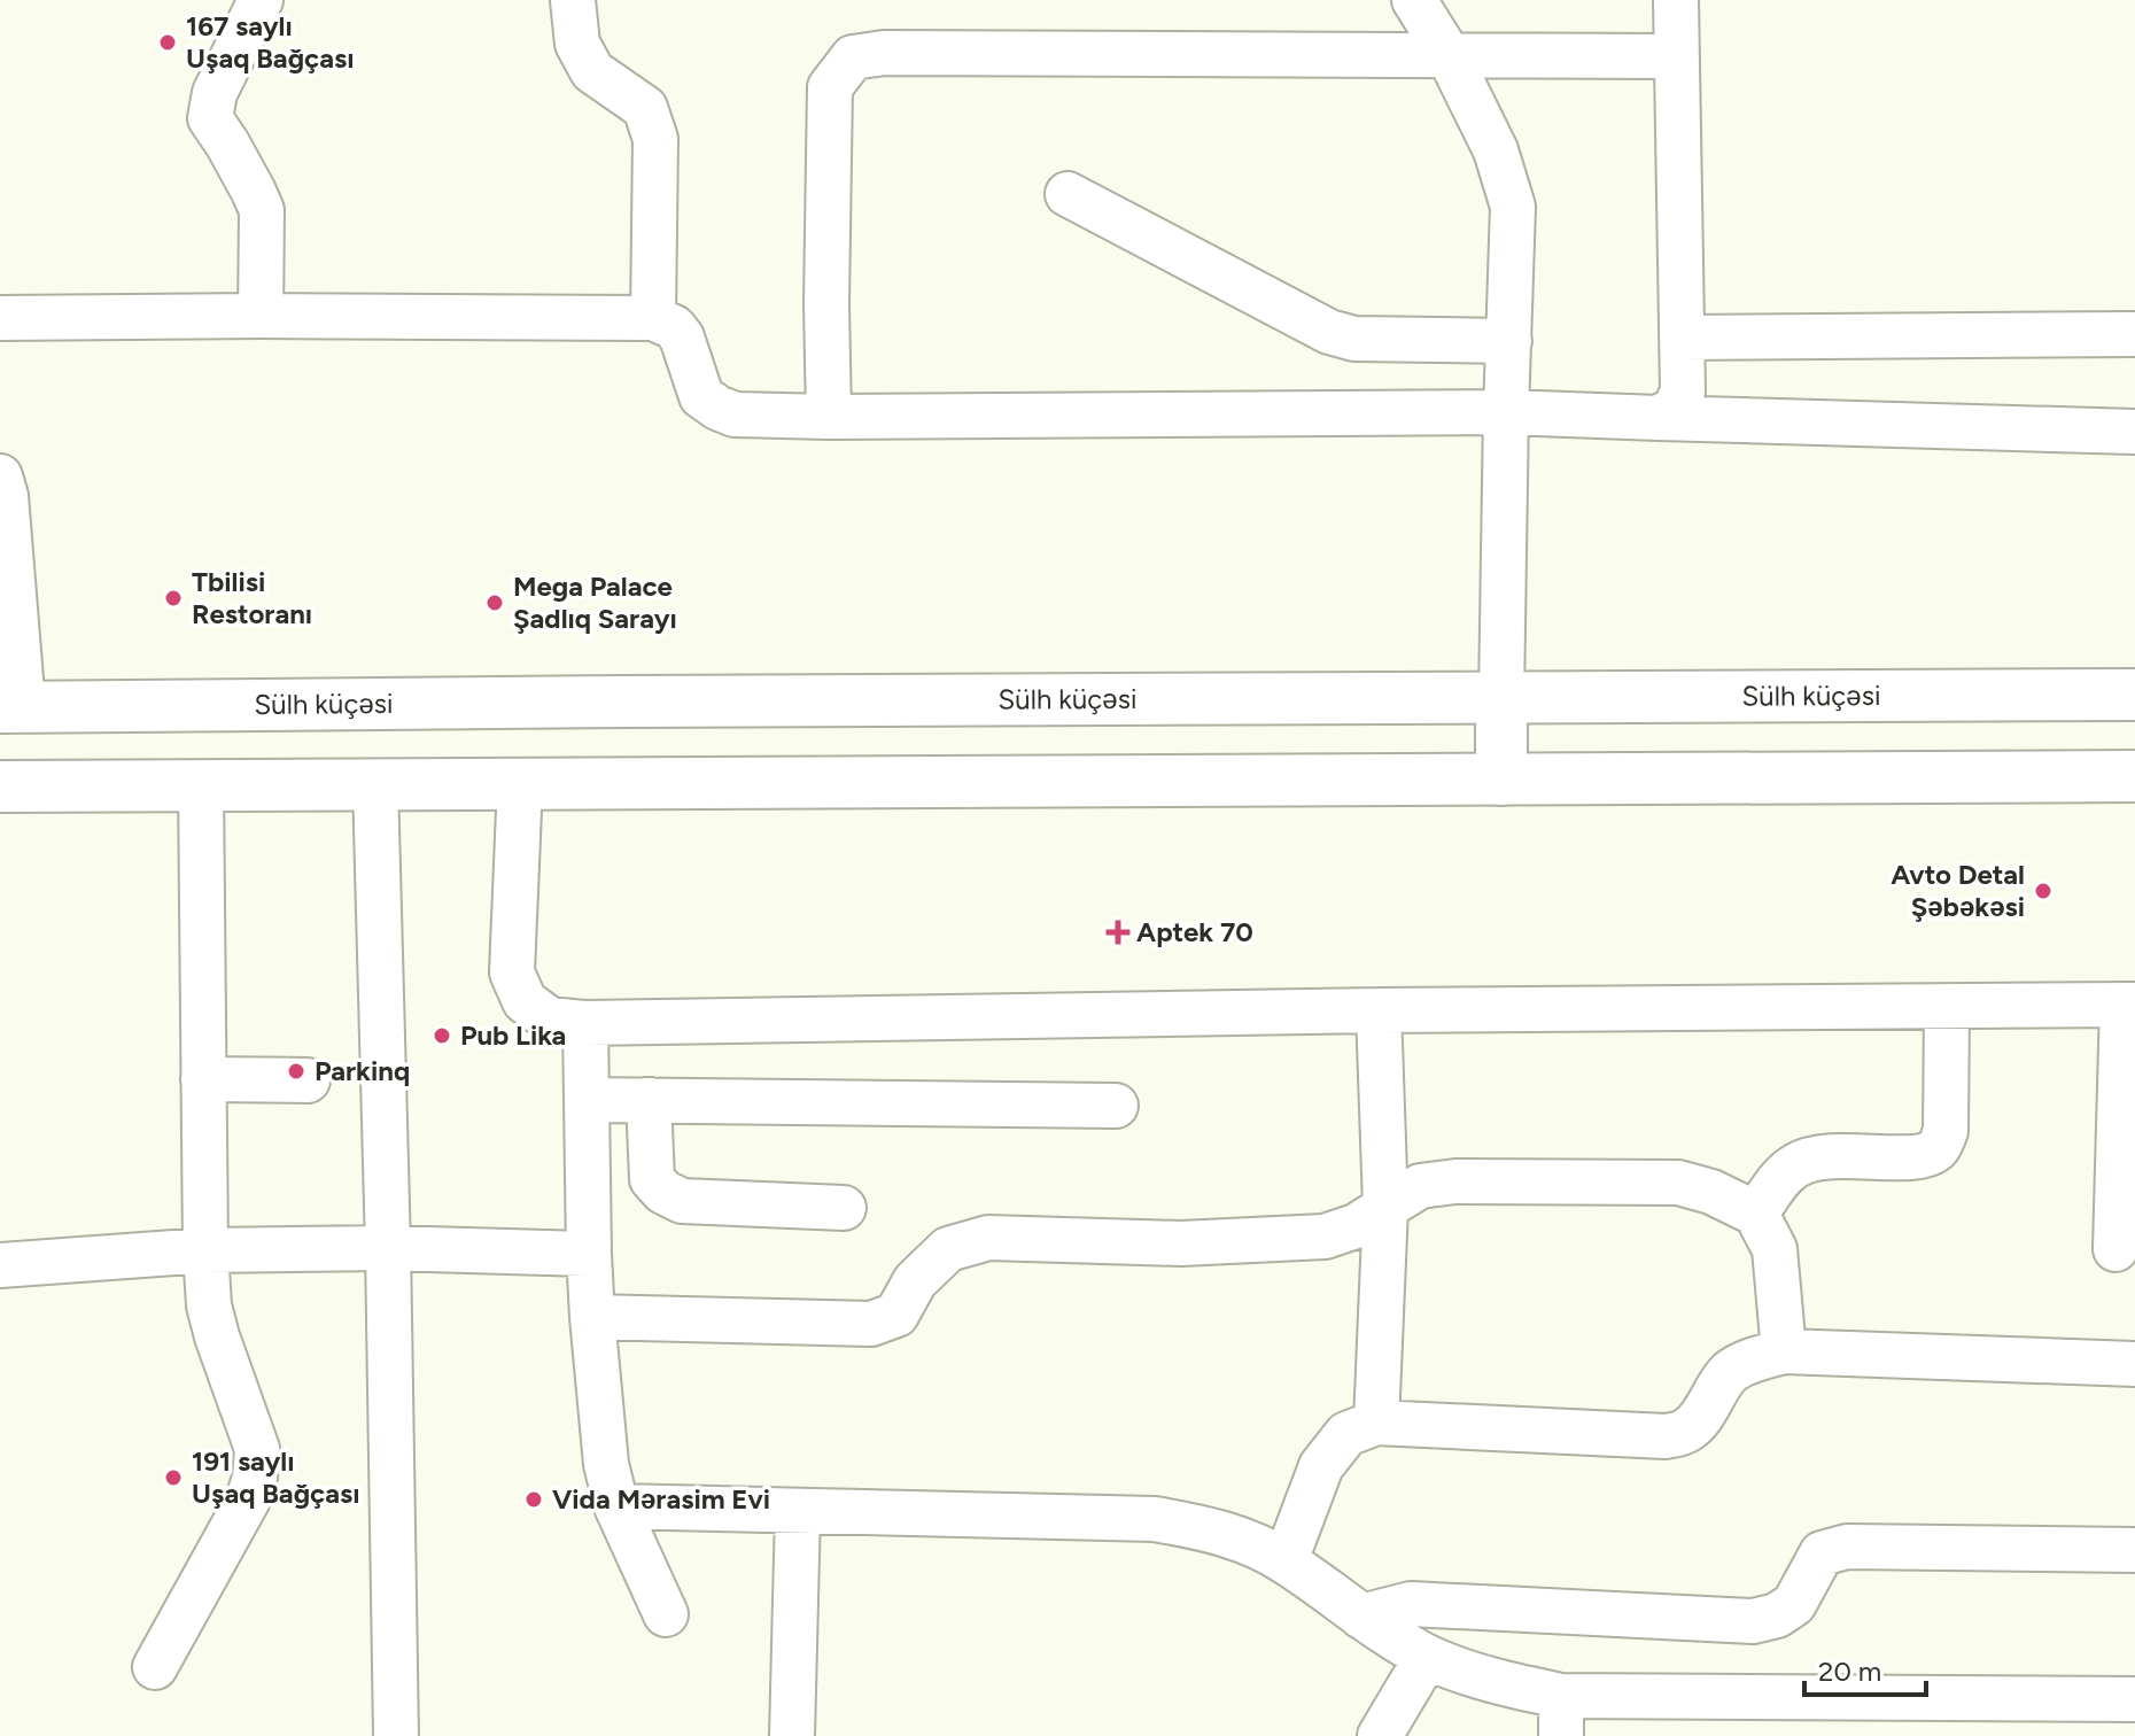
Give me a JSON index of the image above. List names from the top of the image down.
{
  "streets": {
    "main road": ["Sülh küçəsi"]
  },
  "places": {
    "other": [
      "167 saylı Uşaq Bağçası",
      "Tbilisi Restoranı",
      "Mega Palace Şadlıq Sarayı",
      "Avto Detal Şəbəkəsi",
      "Pub Lika",
      "Parkinq",
      "191 saylı Uşaq Bağçası",
      "Vida Mərasim Evi"
    ],
    "health": ["Aptek 70"]
  },
  "scale_bar": "20 m"
}
